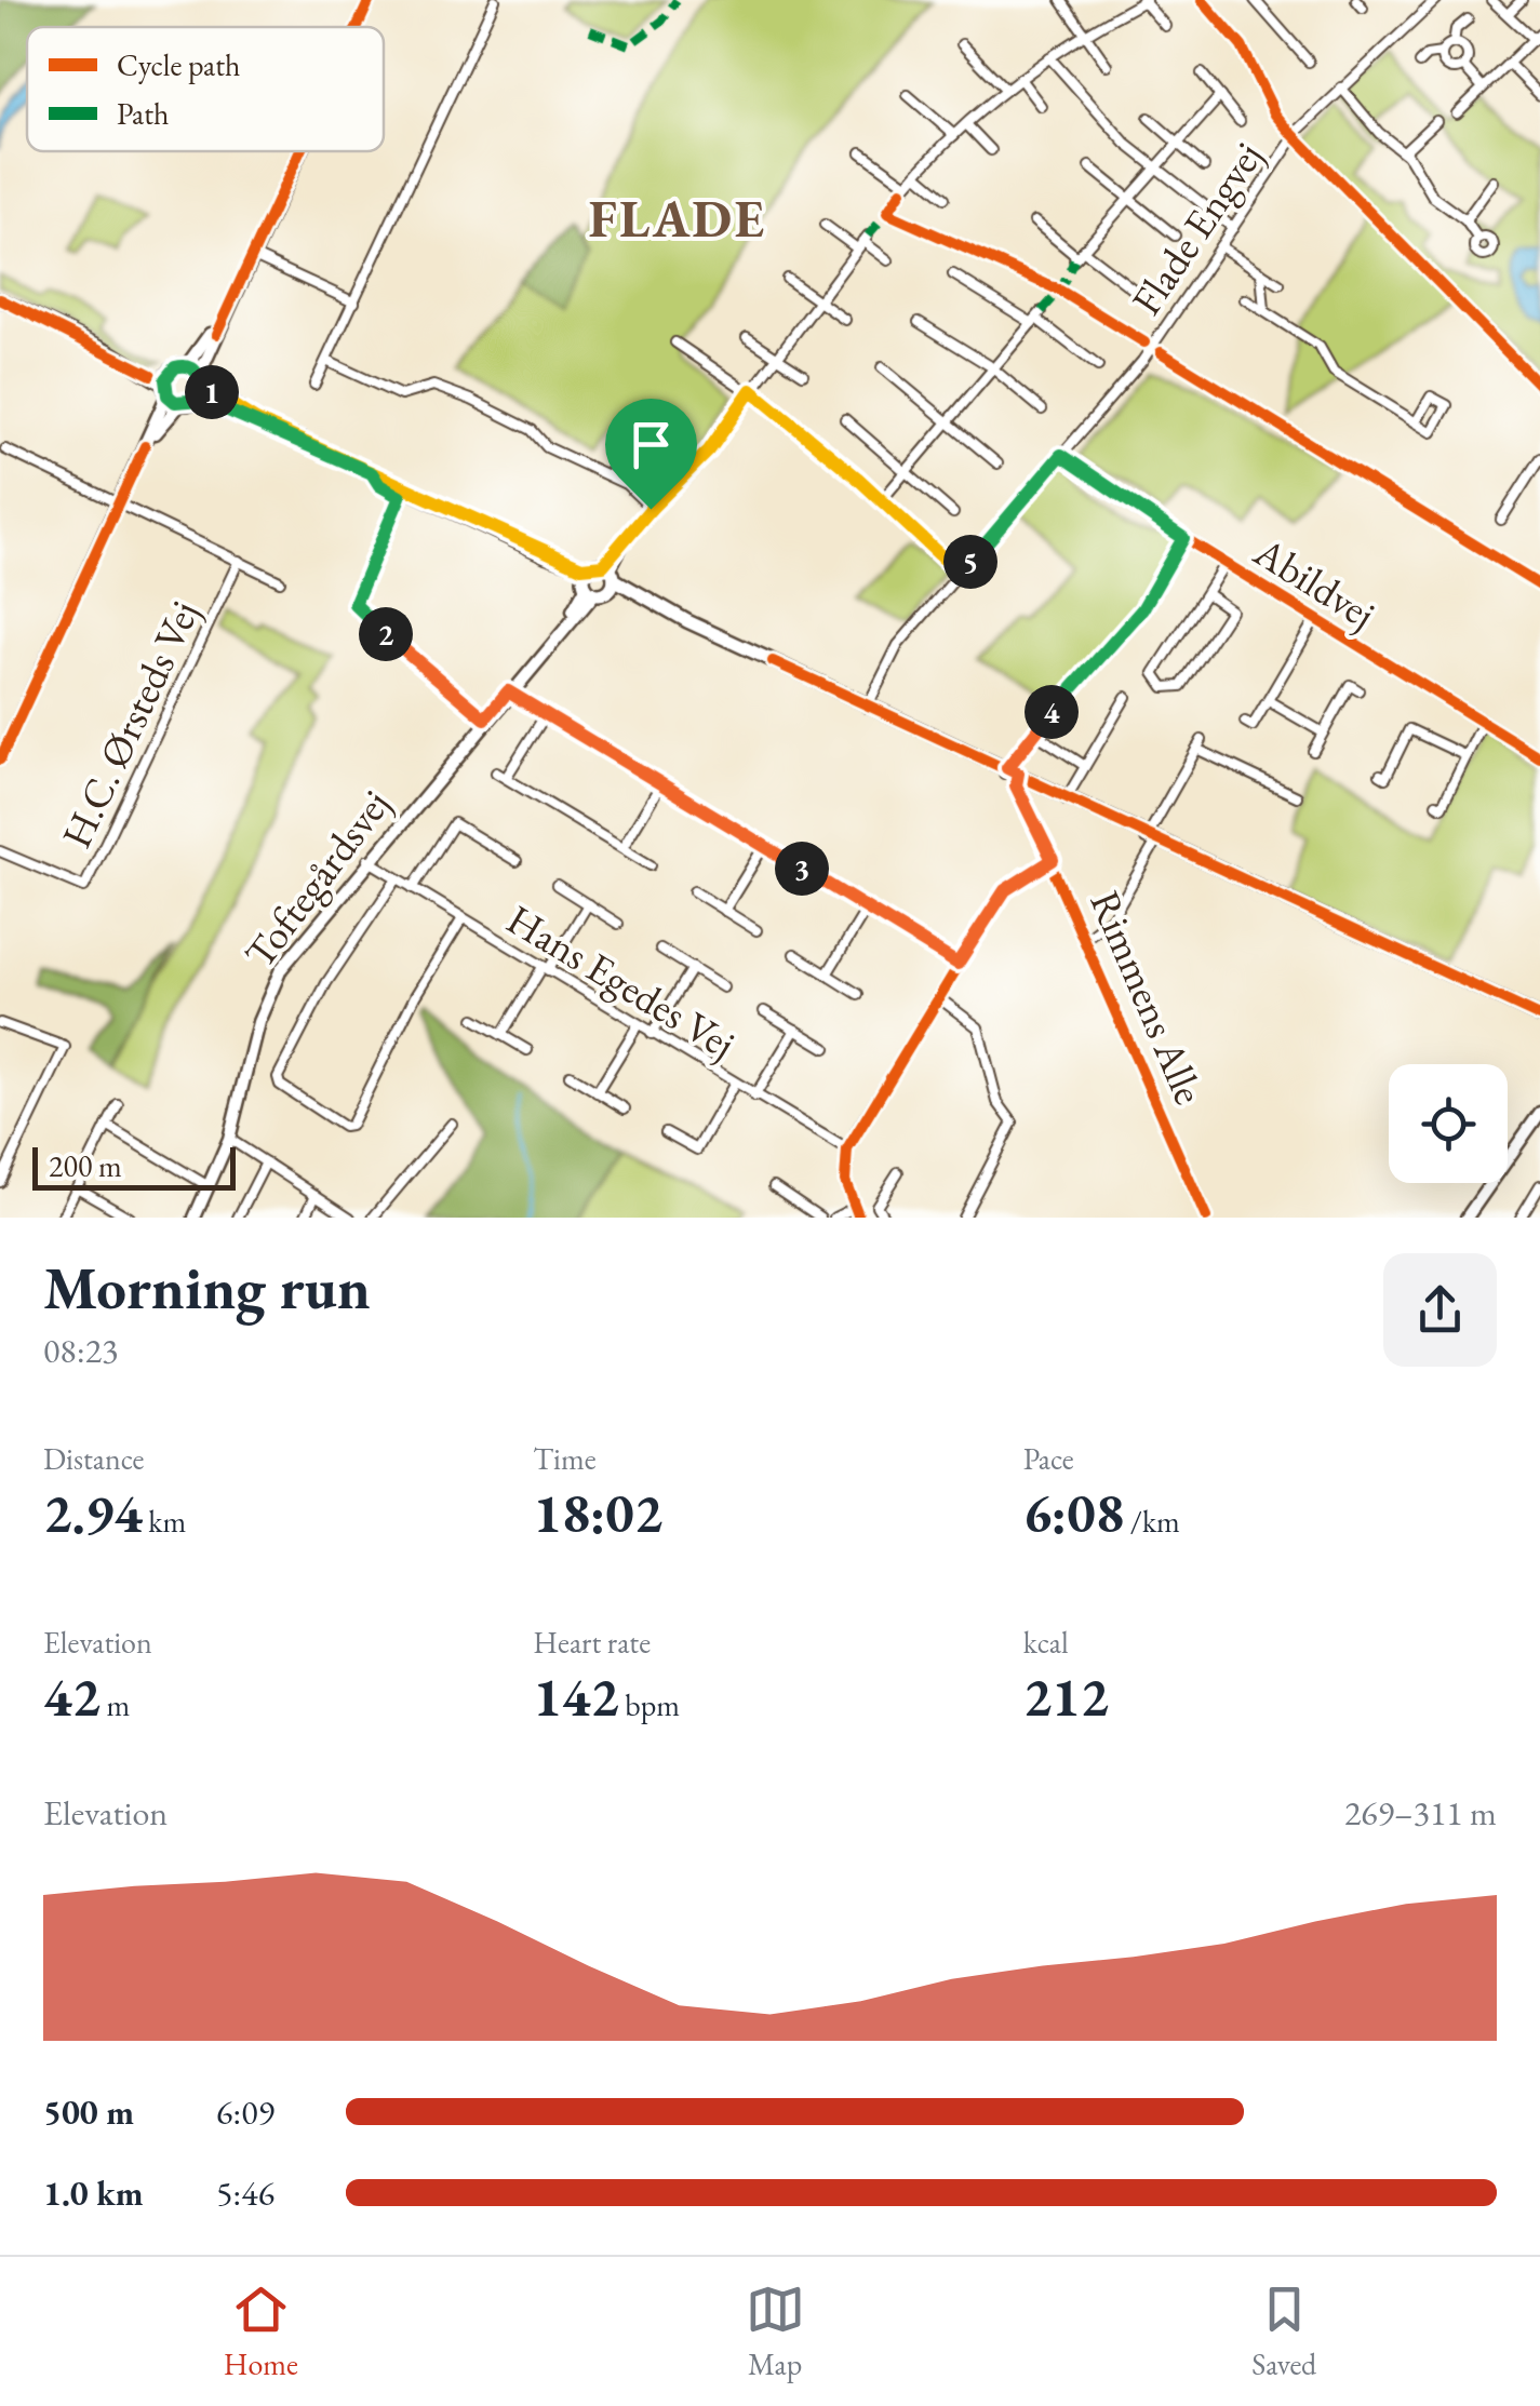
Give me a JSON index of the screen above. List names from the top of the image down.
{
  "streets": {
    "street": [
      "Flade Engvej",
      "Abildvej",
      "H.C. Ørsteds Vej",
      "Toftegårdsvej",
      "Hans Egedes Vej",
      "Rimmens Alle"
    ]
  },
  "crossings": [
    ["Flade Engvej", "Abildvej"],
    ["Toftegårdsvej", "Hans Egedes Vej"]
  ],
  "districts": ["FLADE"],
  "legend": ["Cycle path", "Path"],
  "scale_bar": "200 m",
  "page": {
    "pins": [
      "1",
      "5",
      "2",
      "4",
      "3"
    ],
    "scale": "200 m",
    "heading": ["Morning run", "08:23"],
    "stats": [
      ["Distance", "2.94 km"],
      ["Time", "18:02"],
      ["Pace", "6:08 /km"],
      ["Elevation", "42 m"],
      ["Heart rate", "142 bpm"],
      ["kcal", "212"]
    ],
    "chart": ["Elevation", "269–311 m"],
    "list": [
      {
        "name": "500 m",
        "note": "6:09"
      },
      {
        "name": "1.0 km",
        "note": "5:46"
      }
    ],
    "tabs": ["Home", "Map", "Saved"]
  }
}
